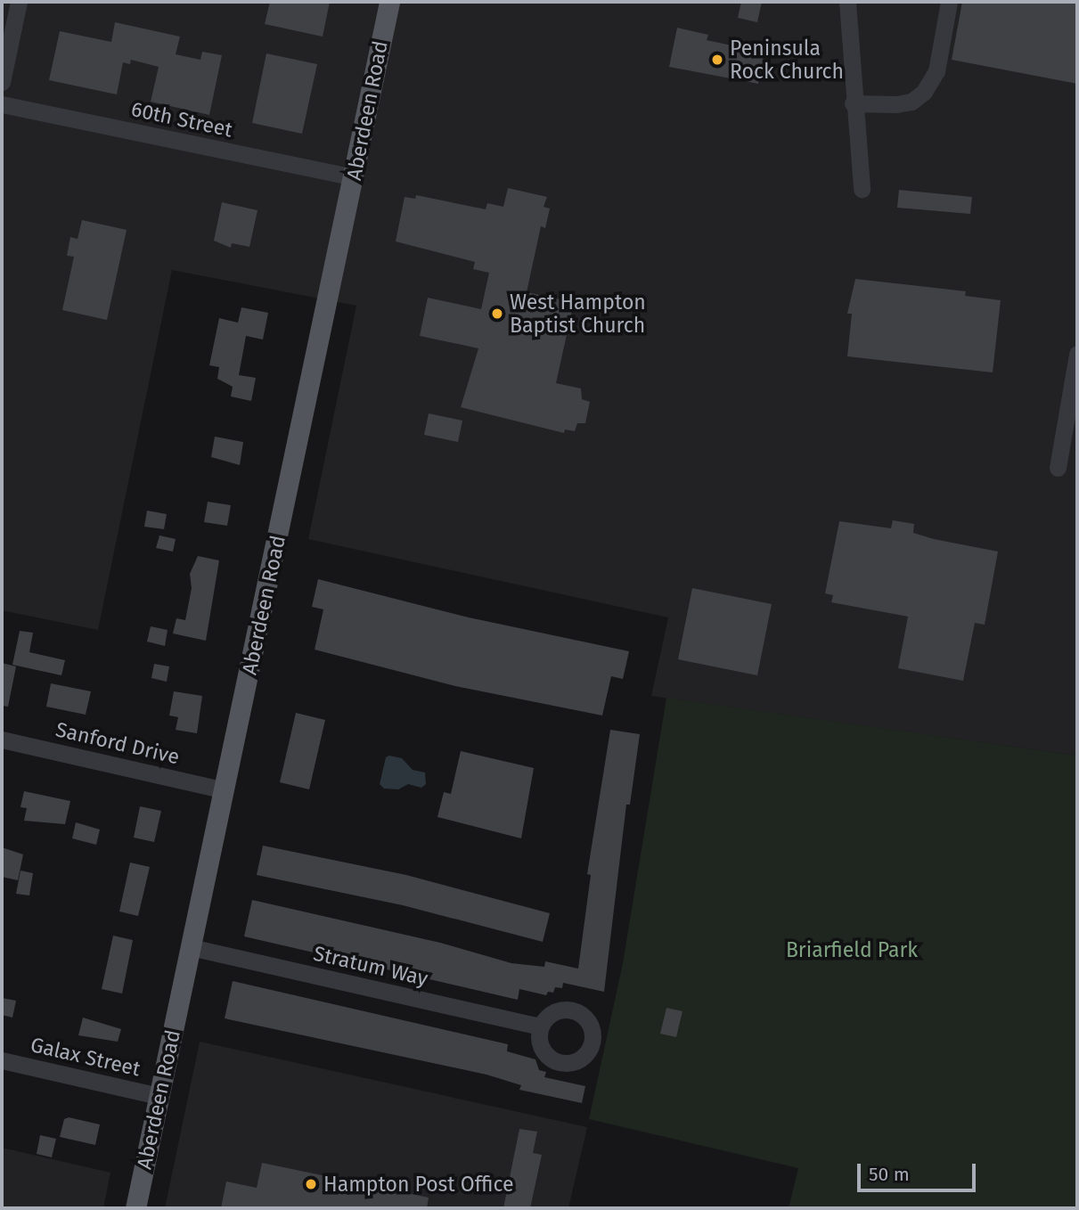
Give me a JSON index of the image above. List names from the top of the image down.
{
  "streets": {
    "main road": ["Aberdeen Road"],
    "street": [
      "60th Street",
      "Sanford Drive",
      "Stratum Way",
      "Galax Street"
    ]
  },
  "crossings": [
    ["Aberdeen Road", "60th Street"],
    ["Aberdeen Road", "Sanford Drive"],
    ["Aberdeen Road", "Stratum Way"],
    ["Aberdeen Road", "Galax Street"]
  ],
  "parks": ["Briarfield Park"],
  "places": ["Peninsula Rock Church", "West Hampton Baptist Church", "Hampton Post Office"],
  "scale_bar": "50 m"
}
